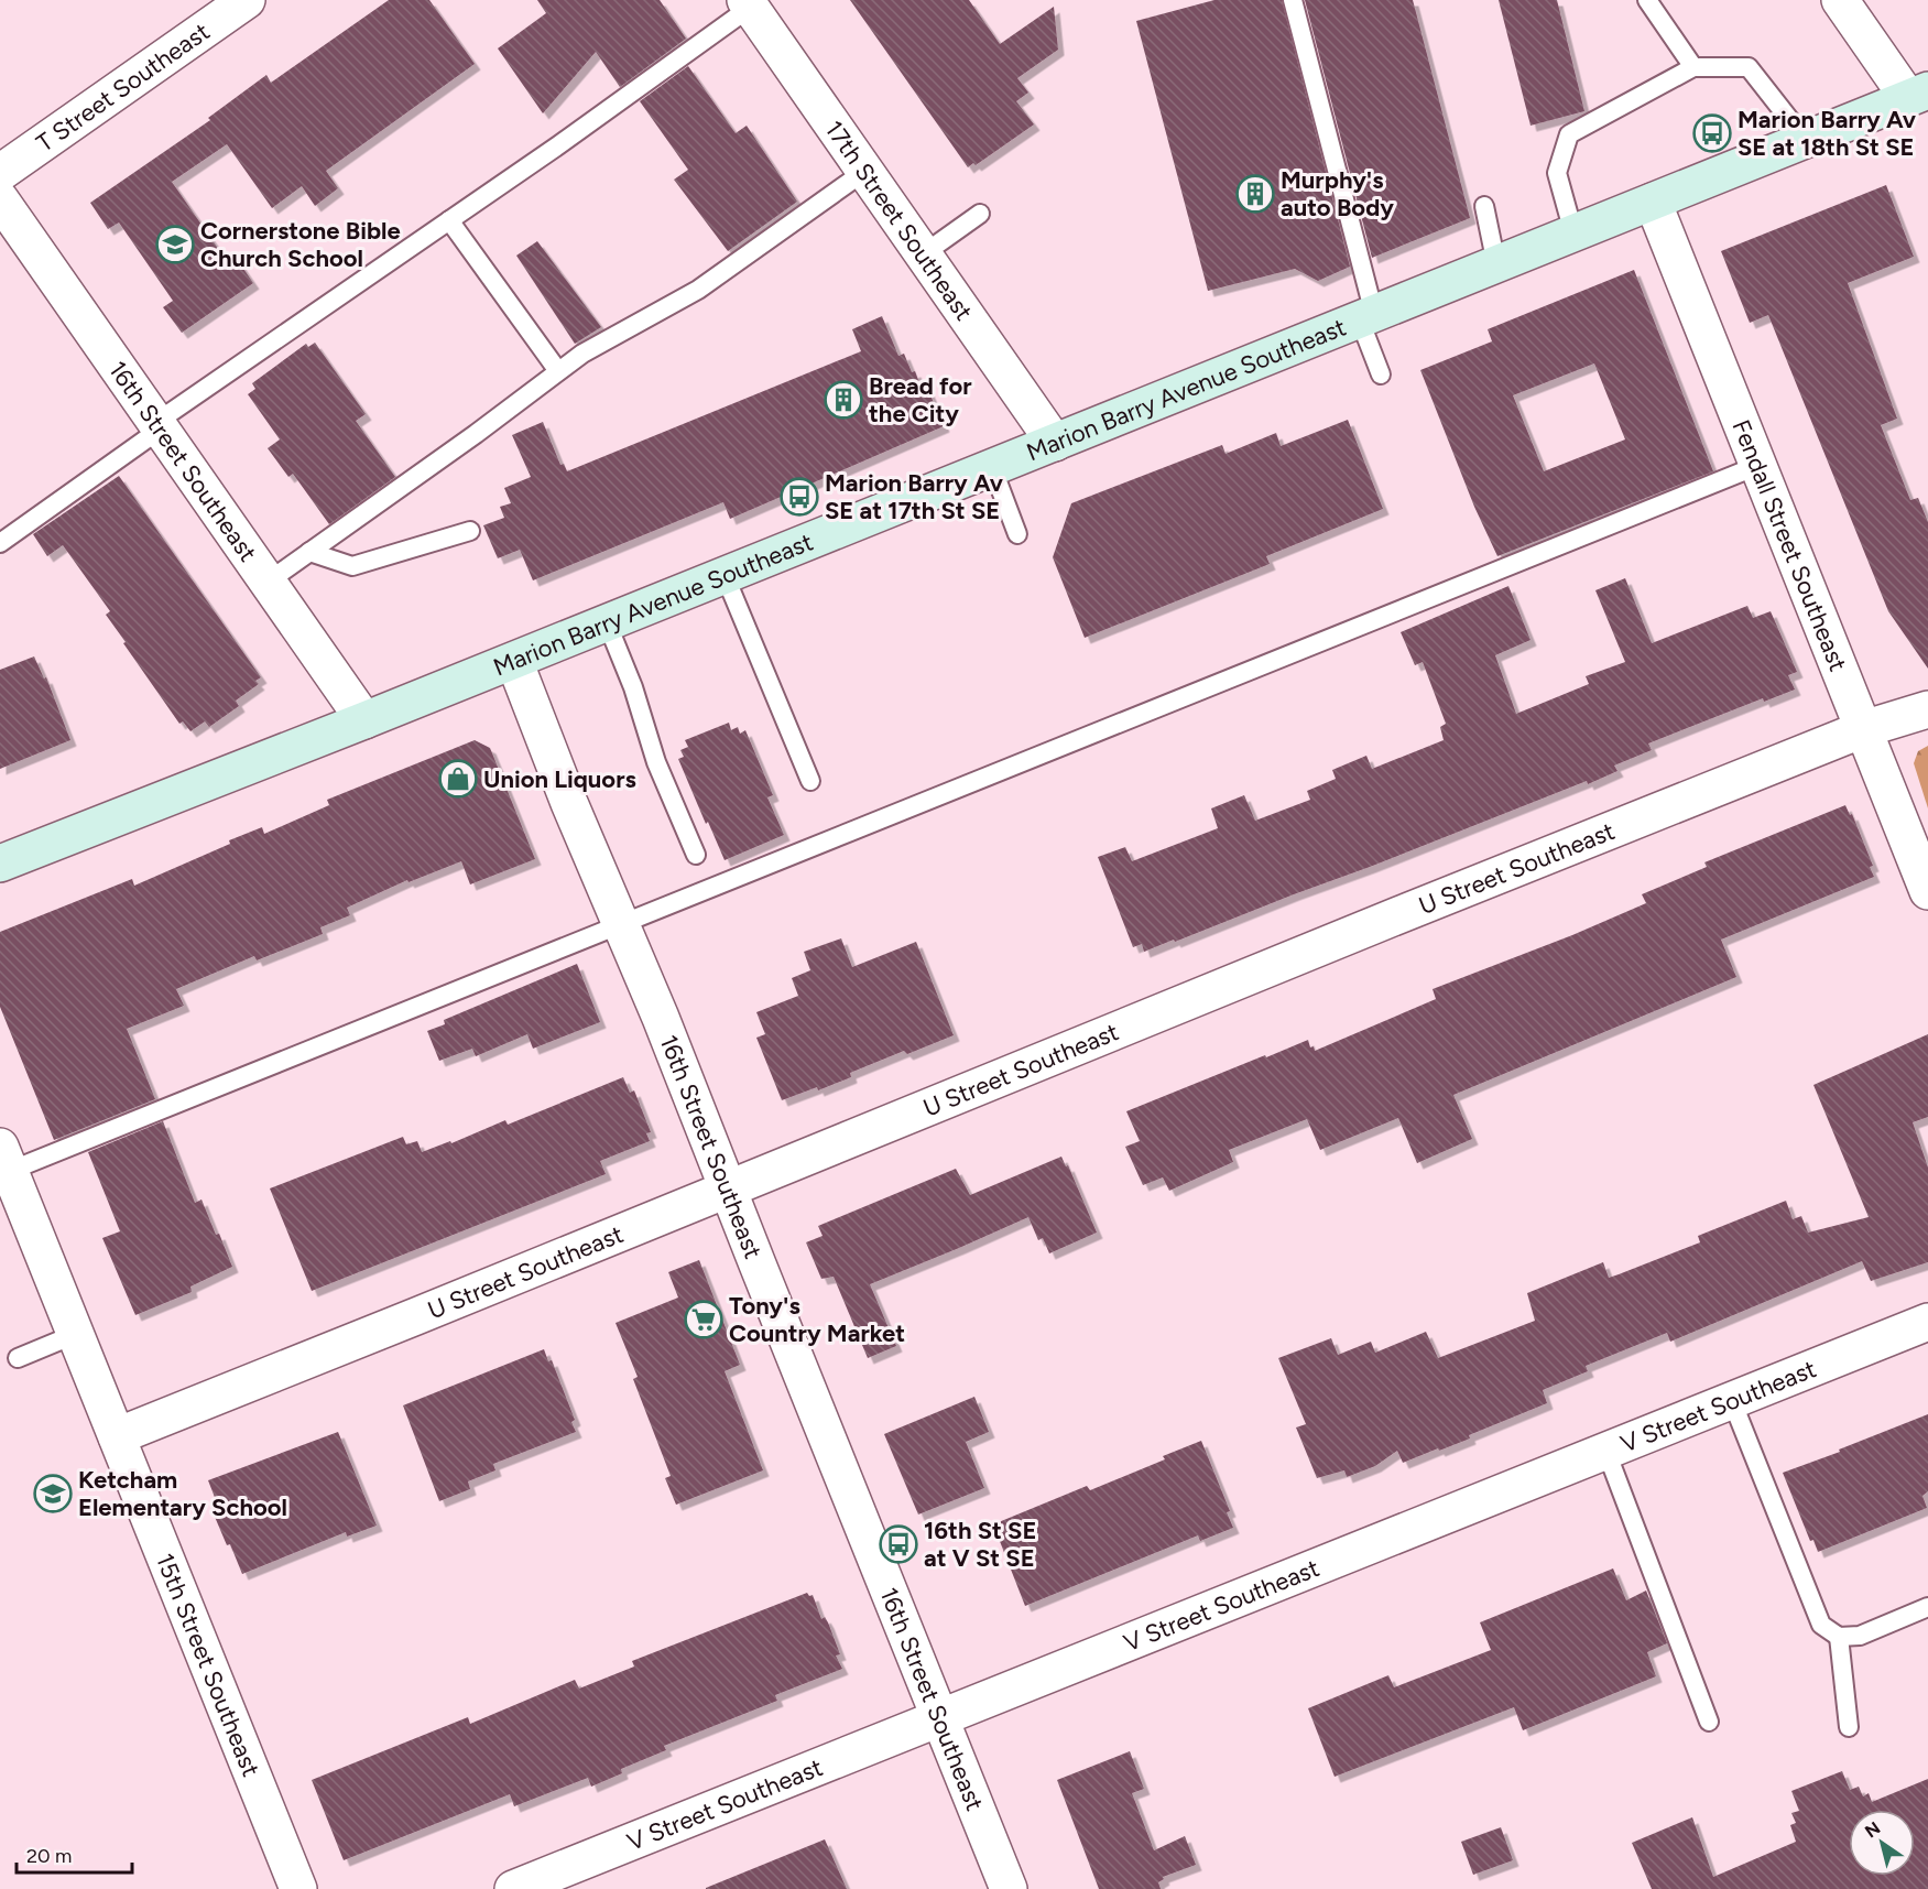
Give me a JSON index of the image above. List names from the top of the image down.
{
  "streets": {
    "main road": ["Marion Barry Avenue Southeast"],
    "street": [
      "T Street Southeast",
      "17th Street Southeast",
      "16th Street Southeast",
      "Fendall Street Southeast",
      "U Street Southeast",
      "V Street Southeast",
      "15th Street Southeast"
    ]
  },
  "crossings": [
    ["17th Street Southeast", "Marion Barry Avenue Southeast"],
    ["Marion Barry Avenue Southeast", "16th Street Southeast"],
    ["Marion Barry Avenue Southeast", "Fendall Street Southeast"],
    ["16th Street Southeast", "U Street Southeast"],
    ["16th Street Southeast", "V Street Southeast"],
    ["Fendall Street Southeast", "U Street Southeast"],
    ["U Street Southeast", "15th Street Southeast"]
  ],
  "places": {
    "bus stop": ["Marion Barry Av SE at 18th St SE", "Marion Barry Av SE at 17th St SE", "16th St SE at V St SE"],
    "building": ["Murphy's auto Body", "Bread for the City"],
    "school or university": ["Cornerstone Bible Church School", "Ketcham Elementary School"],
    "shop": ["Union Liquors"],
    "supermarket": ["Tony's Country Market"]
  },
  "scale_bar": "20 m",
  "north": "top left"
}
